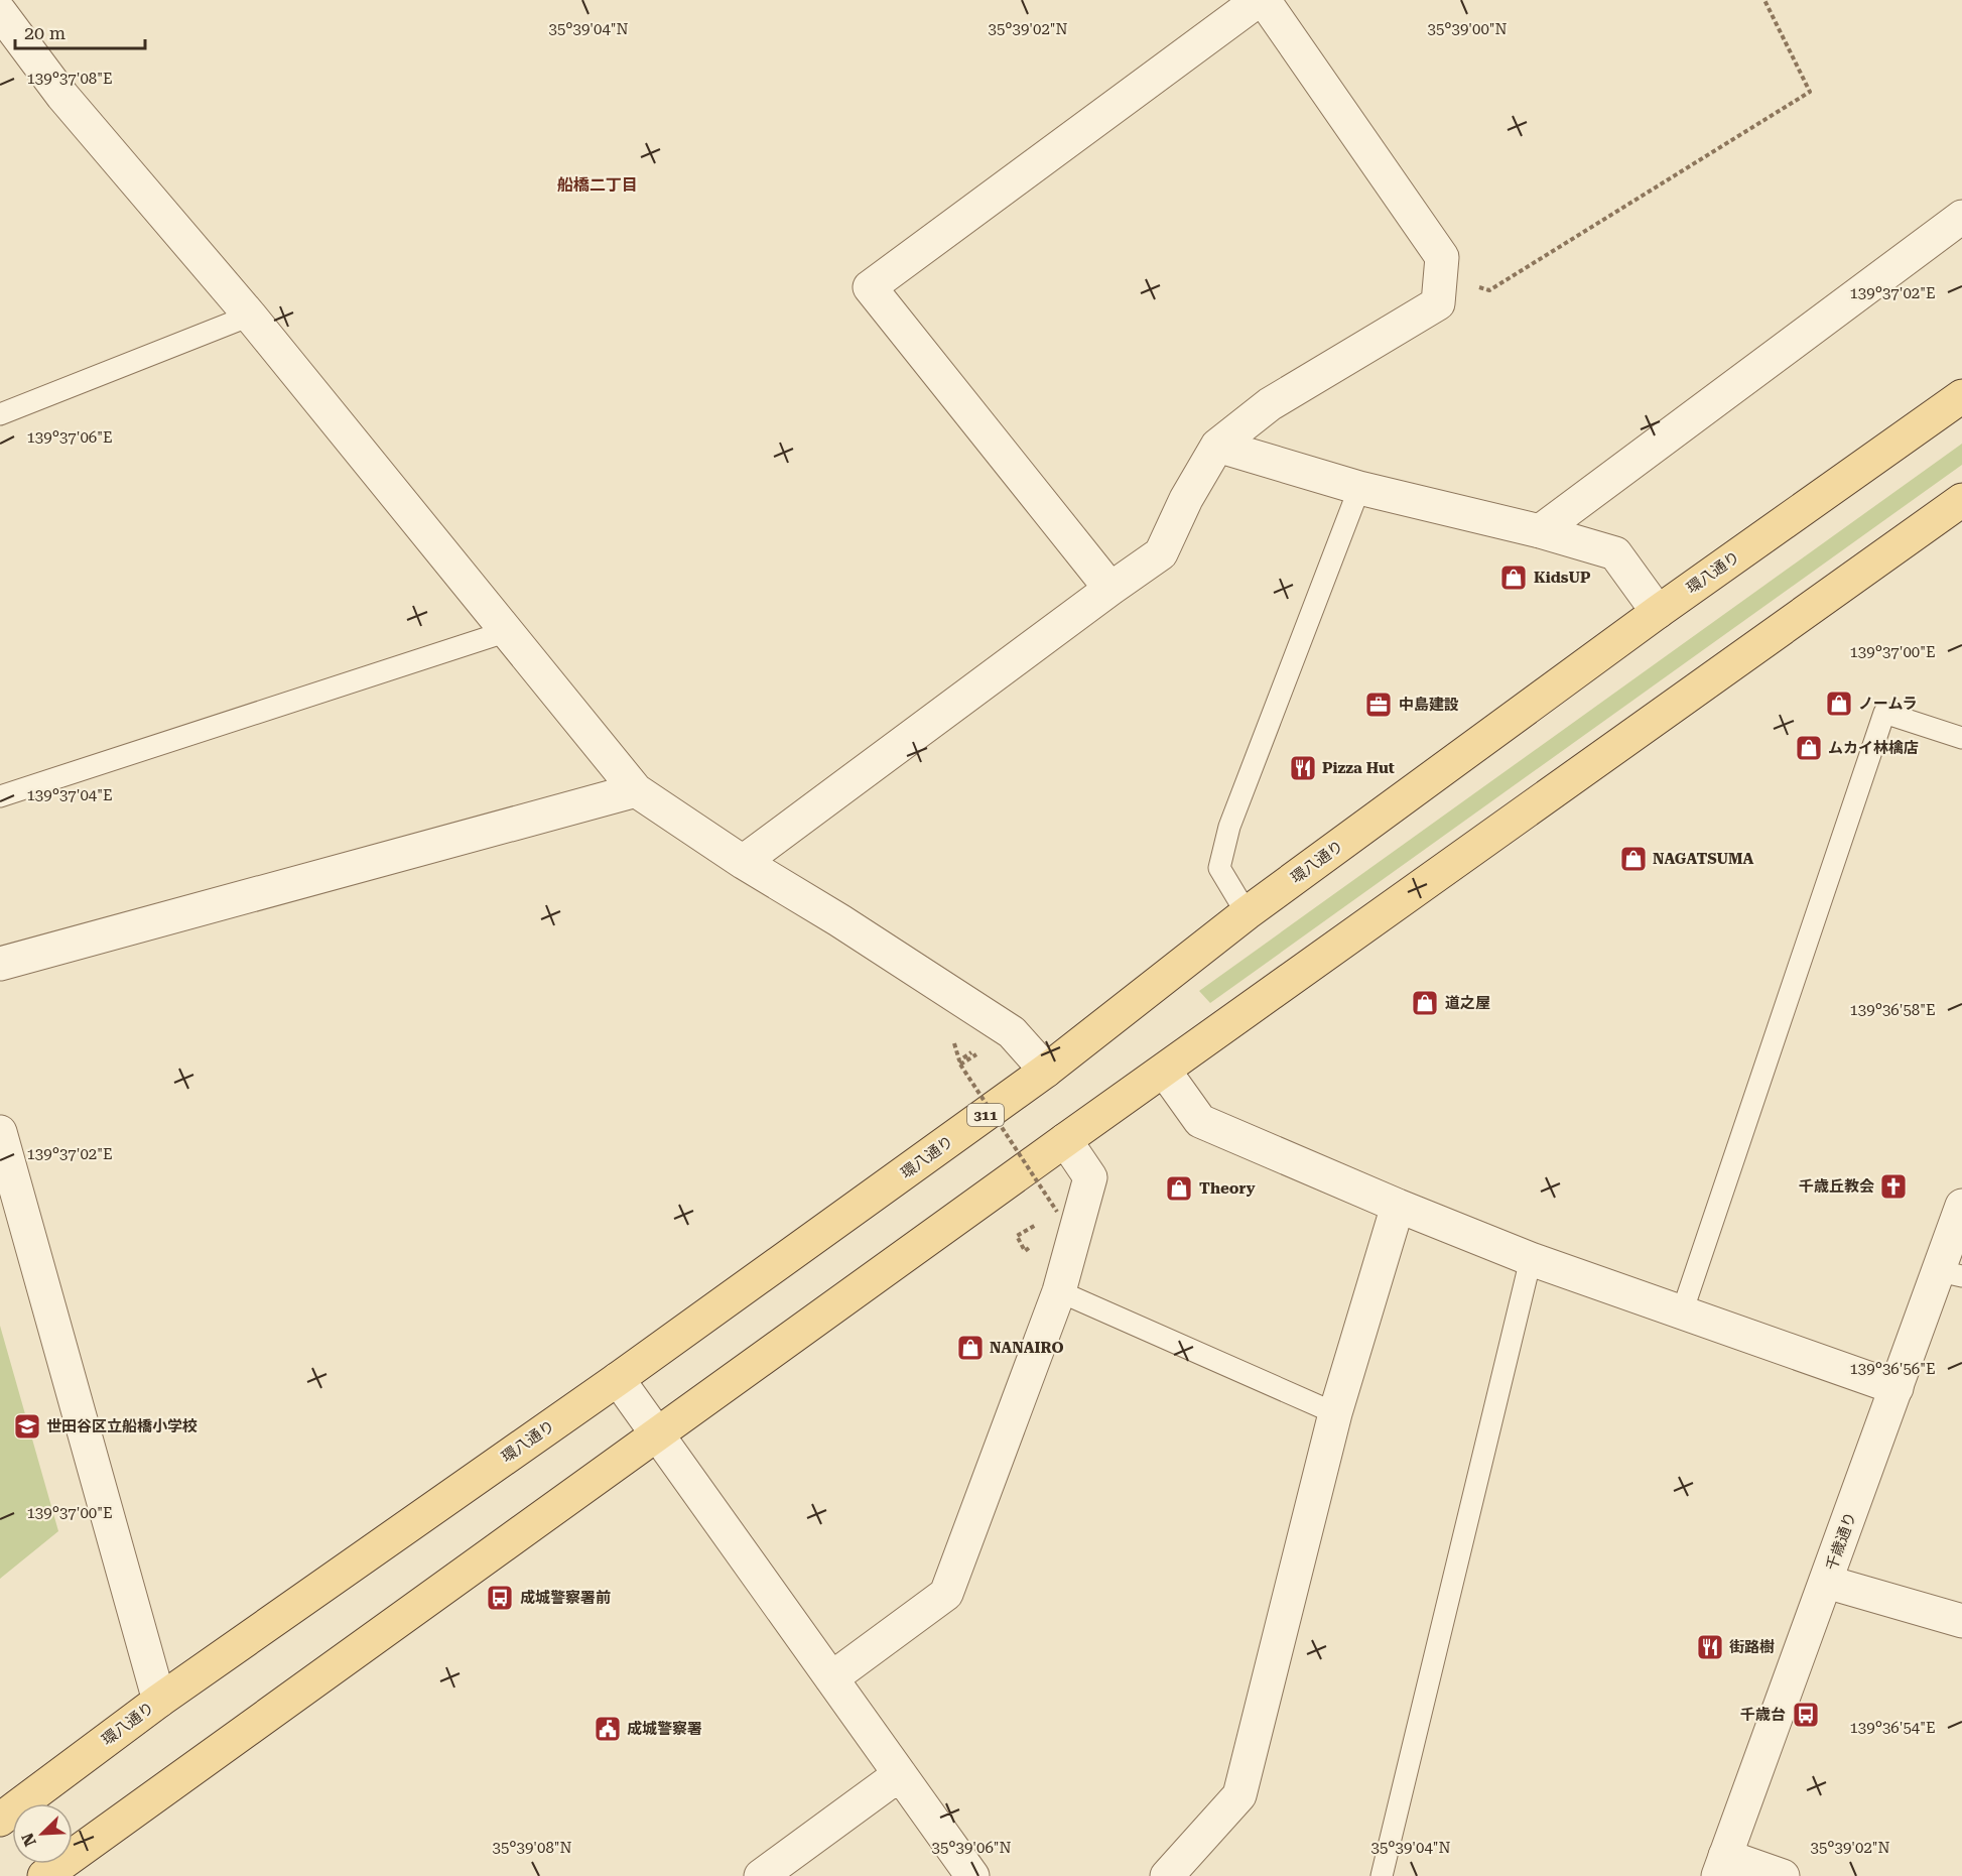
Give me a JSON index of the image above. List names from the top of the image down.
{
  "streets": {
    "main road": ["環八通り", "311"],
    "street": ["千歳通り"]
  },
  "districts": ["船橋二丁目"],
  "places": {
    "shop": [
      "KidsUP",
      "ノームラ",
      "ムカイ林檎店",
      "NAGATSUMA",
      "道之屋",
      "Theory",
      "NANAIRO"
    ],
    "office": ["中島建設"],
    "restaurant": ["Pizza Hut", "街路樹"],
    "church": ["千歳丘教会"],
    "school or university": ["世田谷区立船橋小学校"],
    "bus stop": ["成城警察署前", "千歳台"],
    "public building": ["成城警察署"]
  },
  "scale_bar": "20 m",
  "north": "bottom left",
  "coordinates": [
    "35°39'04\"N",
    "35°39'02\"N",
    "35°39'00\"N",
    "139°37'08\"E",
    "139°37'02\"E",
    "139°37'06\"E",
    "139°37'00\"E",
    "139°37'04\"E",
    "139°36'58\"E",
    "139°36'56\"E",
    "139°36'54\"E",
    "35°39'08\"N",
    "35°39'06\"N"
  ]
}
